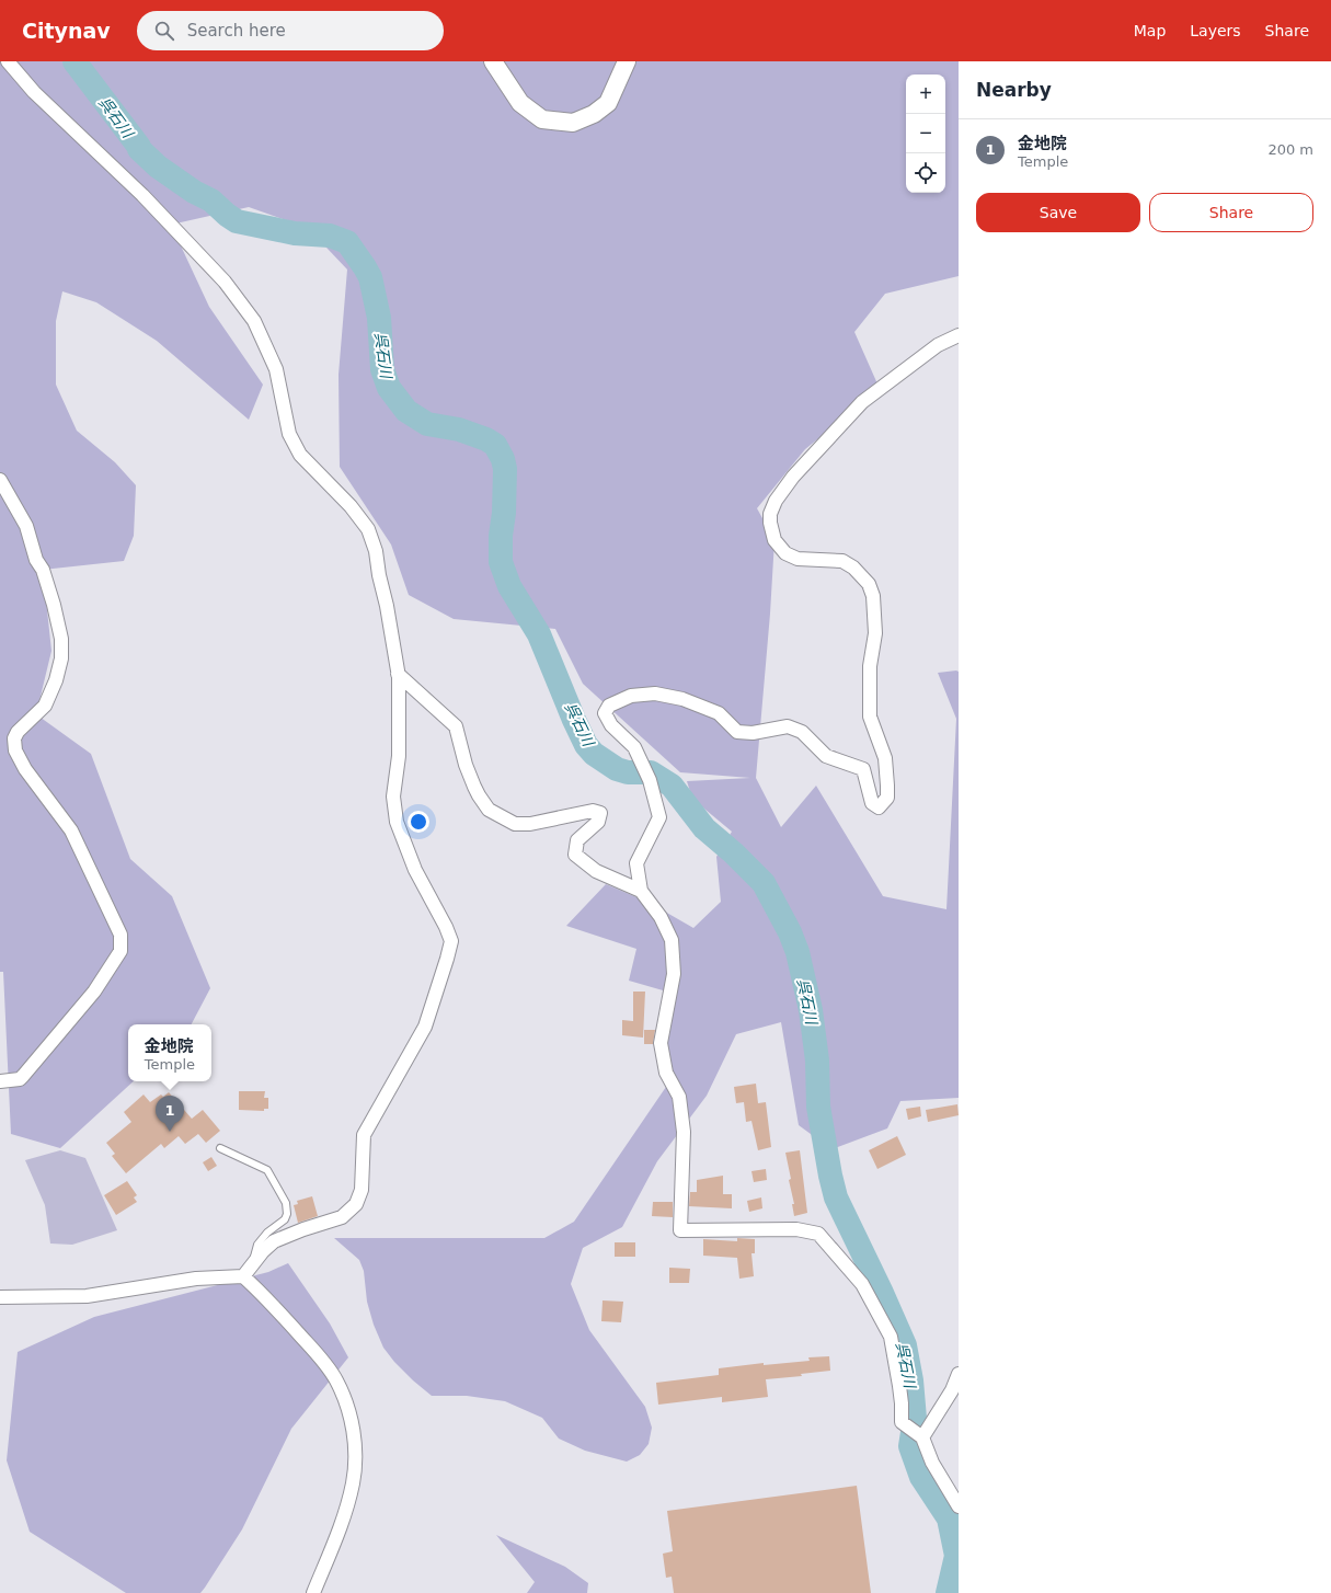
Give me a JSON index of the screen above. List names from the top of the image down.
{
  "water": ["呉石川"],
  "page": {
    "header": "Citynav",
    "search": "Search here",
    "nav": ["Map", "Layers", "Share"],
    "heading": "Nearby",
    "map_buttons": ["+", "−"],
    "list": [
      {
        "mark": "1",
        "name": "金地院",
        "note": "Temple",
        "value": "200 m"
      }
    ],
    "buttons": ["Save", "Share"],
    "popup": ["金地院", "Temple"],
    "pins": "1"
  }
}
